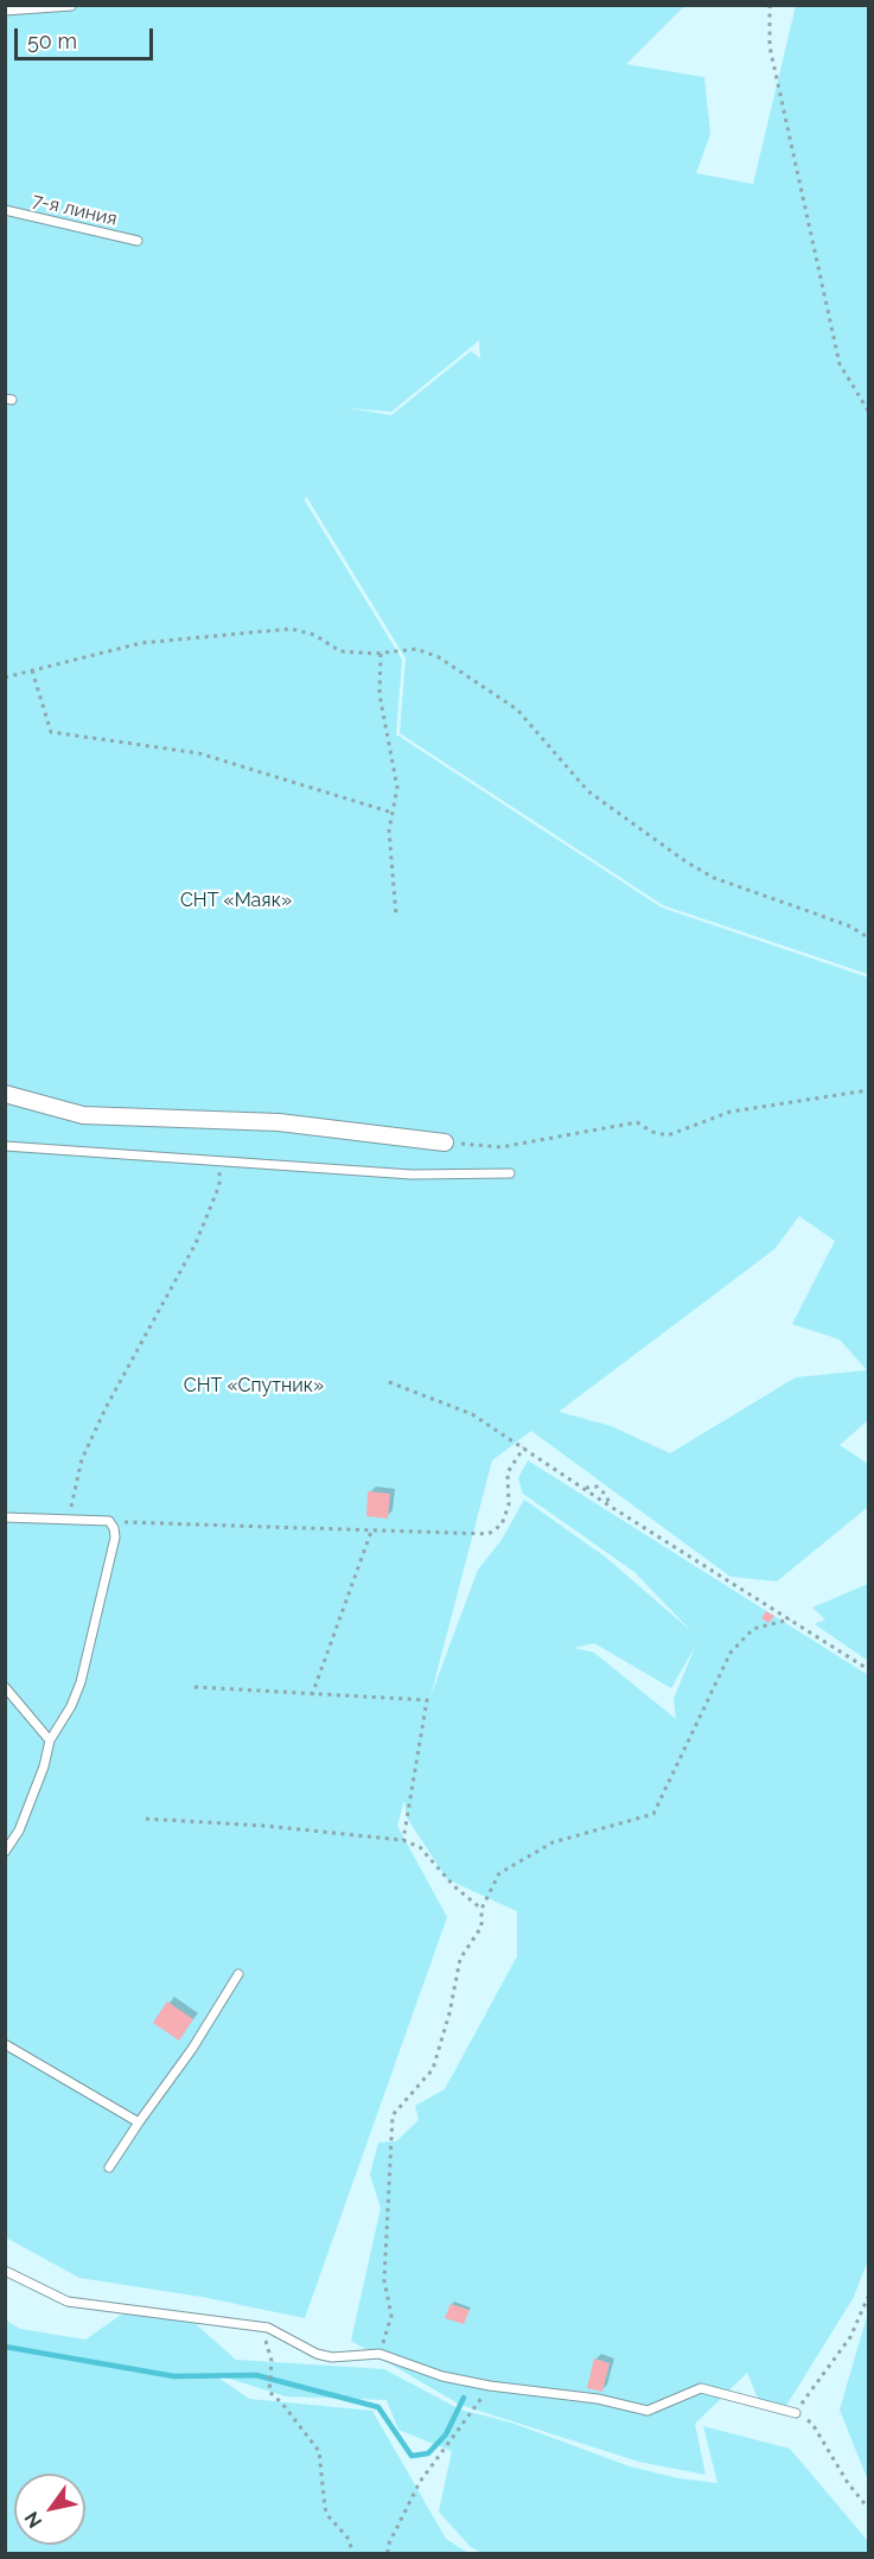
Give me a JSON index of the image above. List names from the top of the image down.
{
  "streets": {
    "lane": ["7-я линия"]
  },
  "parks": ["СНТ «Маяк»", "СНТ «Спутник»"],
  "scale_bar": "50 m",
  "north": "bottom left"
}
